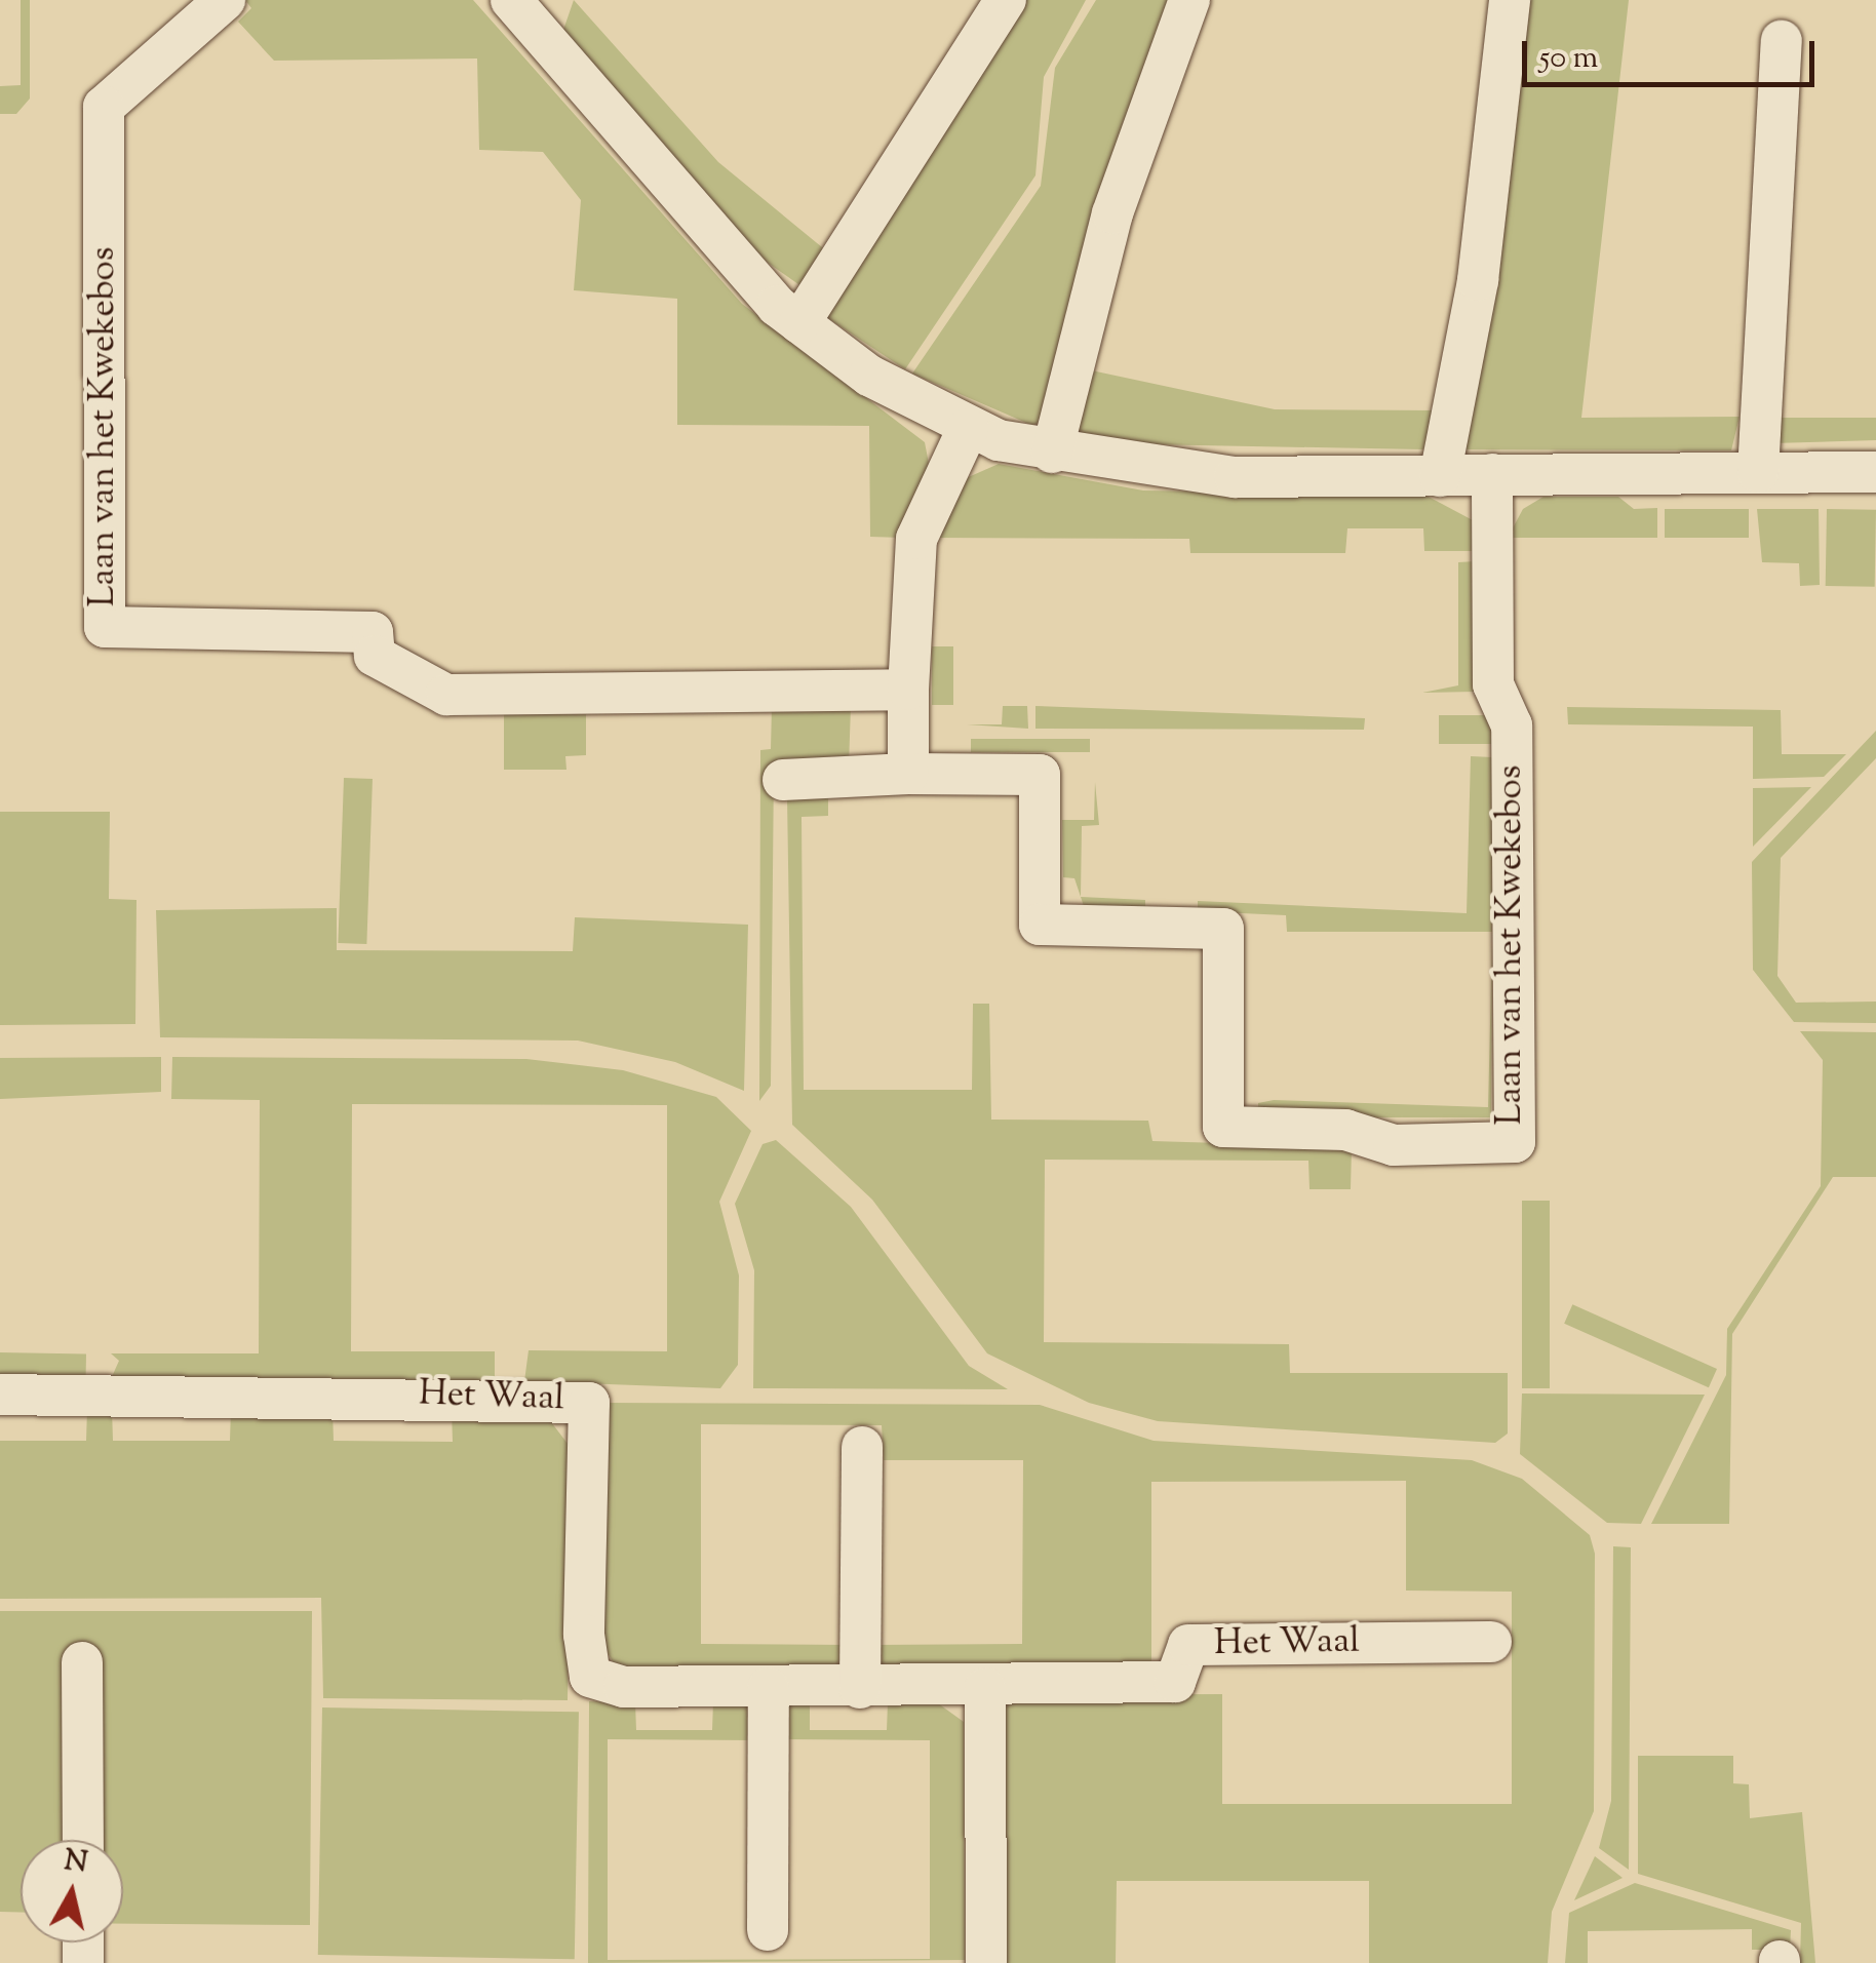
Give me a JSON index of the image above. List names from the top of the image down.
{
  "streets": {
    "street": ["Laan van het Kwekebos", "Het Waal"]
  },
  "scale_bar": "50 m",
  "north": "top"
}
